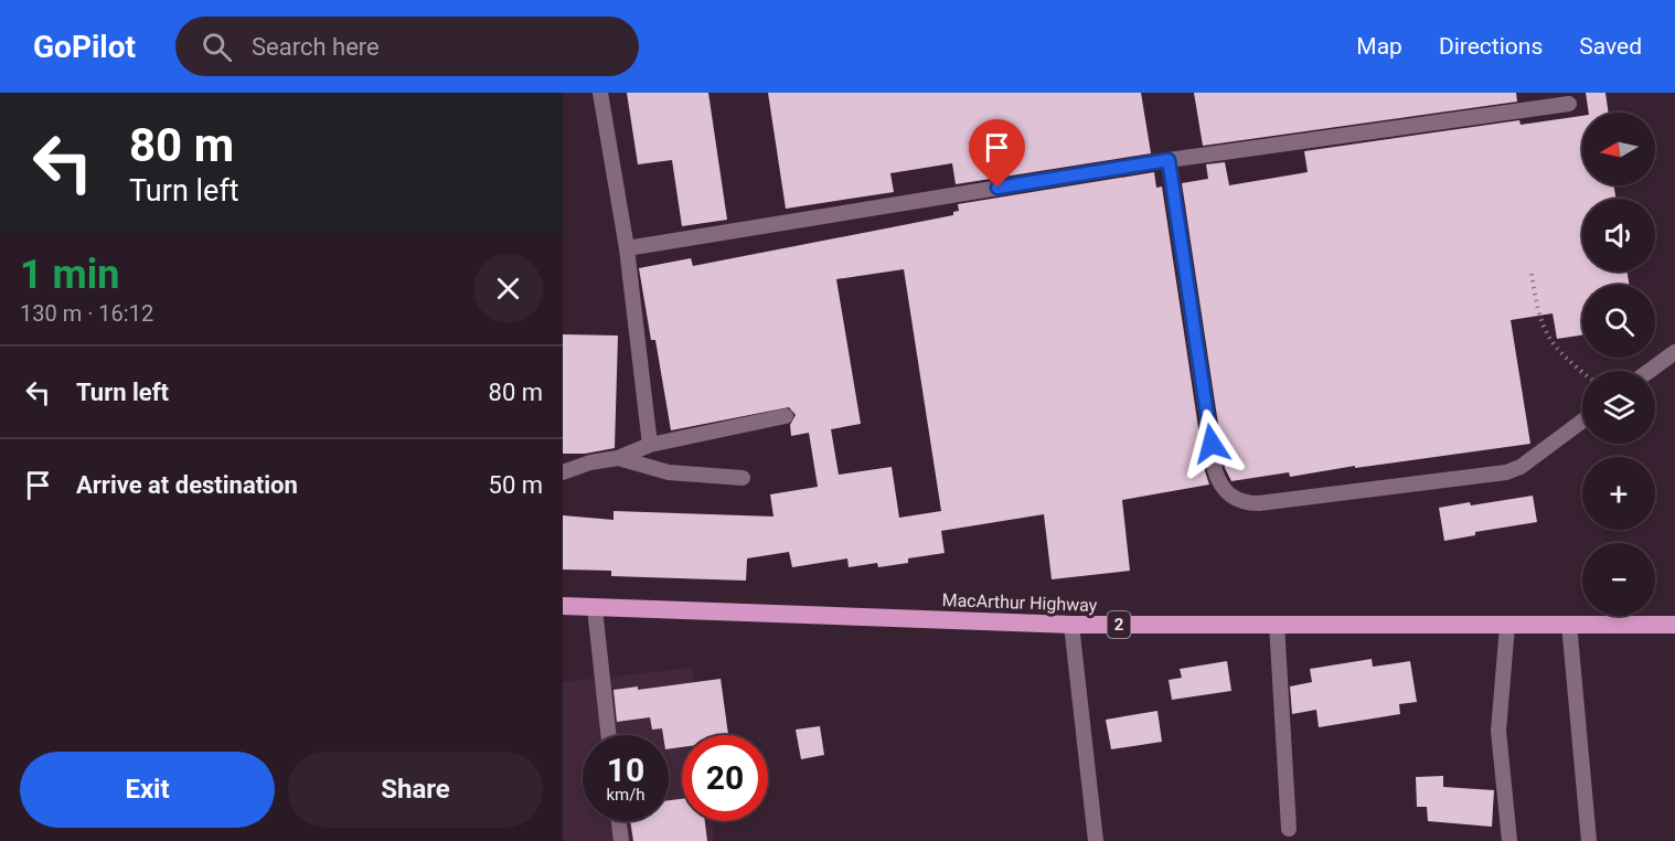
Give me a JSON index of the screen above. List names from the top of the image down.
{
  "streets": {
    "highway": ["MacArthur Highway", "2"]
  },
  "north": "left",
  "page": {
    "header": "GoPilot",
    "search": "Search here",
    "nav": ["Map", "Directions", "Saved"],
    "turn": ["80 m", "Turn left"],
    "map_buttons": ["+", "−"],
    "heading": ["1 min", "130 m · 16:12"],
    "list": [
      {
        "name": "Turn left",
        "value": "80 m"
      },
      {
        "name": "Arrive at destination",
        "value": "50 m"
      }
    ],
    "speed": "10 km/h",
    "limit": "20",
    "buttons": ["Exit", "Share"]
  }
}
